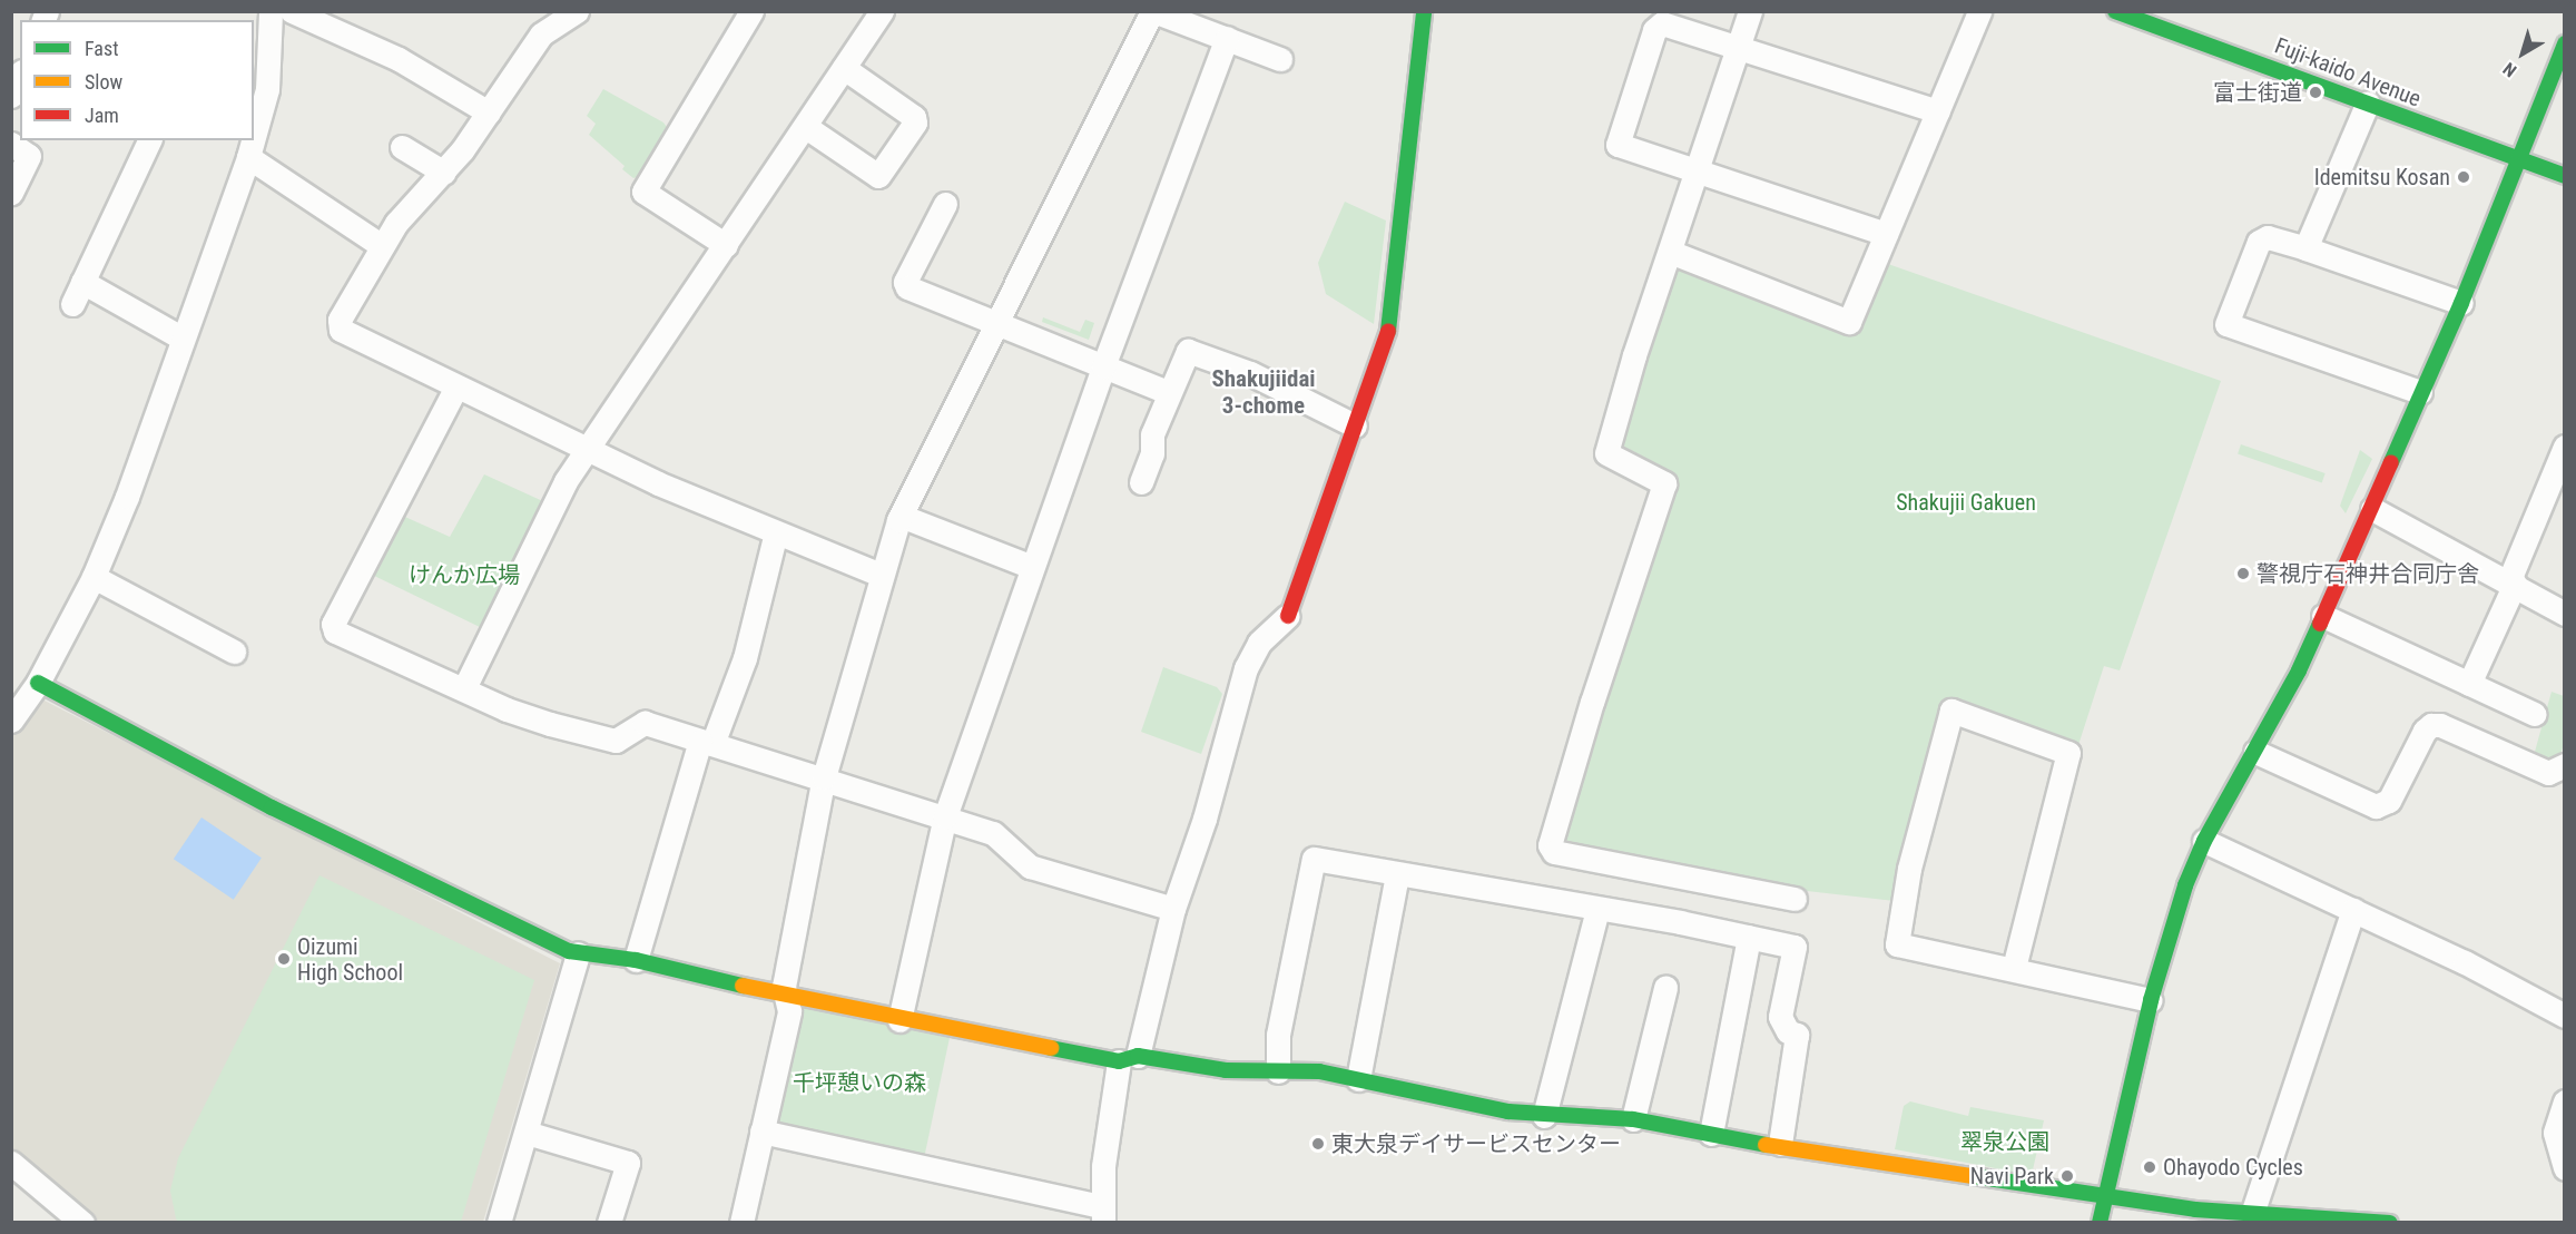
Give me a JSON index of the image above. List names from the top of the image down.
{
  "streets": {
    "street": ["Fuji-kaido Avenue"]
  },
  "districts": ["Shakujiidai 3-chome"],
  "parks": [
    "Shakujii Gakuen",
    "けんか広場",
    "千坪憩いの森",
    "翠泉公園"
  ],
  "places": [
    "富士街道",
    "Idemitsu Kosan",
    "警視庁石神井合同庁舎",
    "Oizumi High School",
    "東大泉デイサービスセンター",
    "Ohayodo Cycles",
    "Navi Park"
  ],
  "legend": ["Fast", "Slow", "Jam"],
  "north": "bottom left"
}
